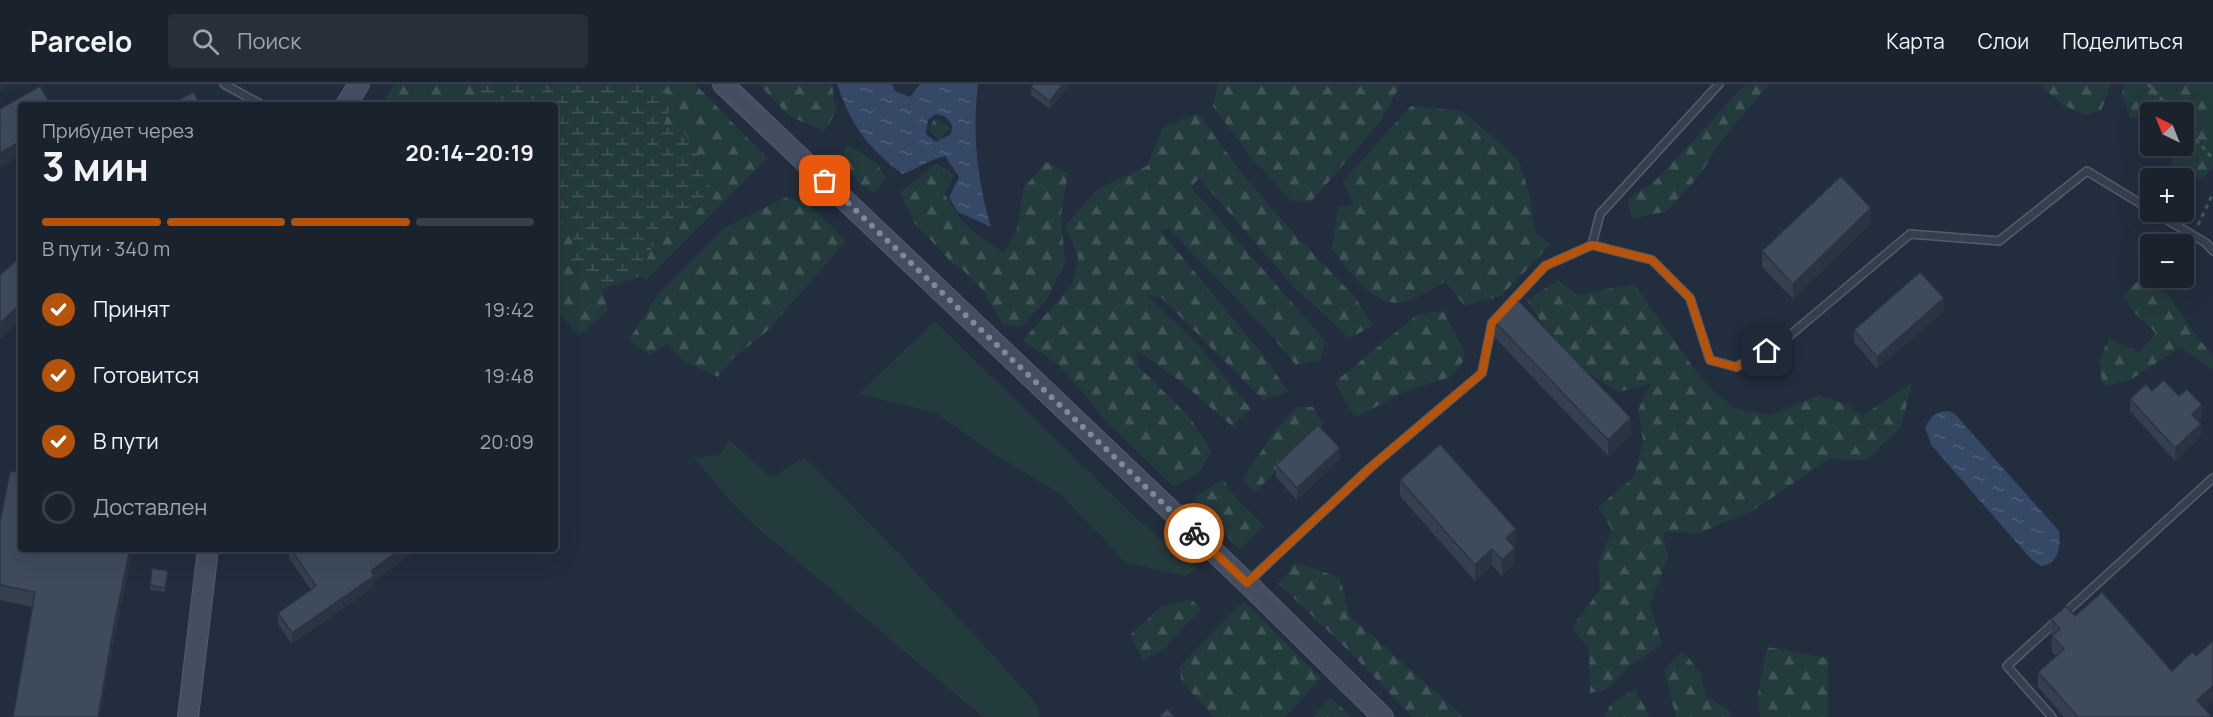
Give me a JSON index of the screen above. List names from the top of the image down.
{
  "north": "top left",
  "page": {
    "header": "Parcelo",
    "search": "Поиск",
    "nav": ["Карта", "Слои", "Поделиться"],
    "map_buttons": ["+", "−"],
    "heading": ["3 мин", "Прибудет через", "20:14–20:19"],
    "bar": "В пути · 340 m",
    "list": [
      ["Принят", "19:42"],
      ["Готовится", "19:48"],
      ["В пути", "20:09"],
      "Доставлен"
    ]
  }
}
